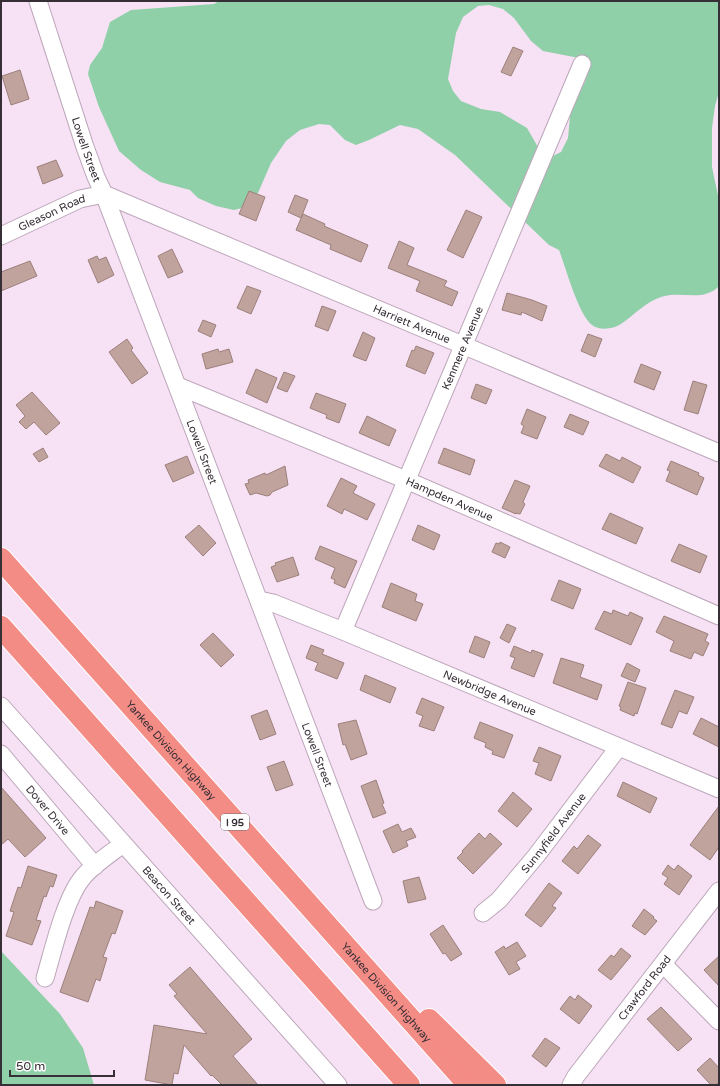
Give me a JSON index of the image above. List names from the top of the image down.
{
  "streets": {
    "highway": ["Yankee Division Highway", "I 95"],
    "street": [
      "Lowell Street",
      "Gleason Road",
      "Harriett Avenue",
      "Kenmere Avenue",
      "Hampden Avenue",
      "Newbridge Avenue",
      "Dover Drive",
      "Sunnyfield Avenue",
      "Beacon Street",
      "Crawford Road"
    ]
  },
  "crossings": [
    ["Lowell Street", "Gleason Road"],
    ["Lowell Street", "Harriett Avenue"],
    ["Lowell Street", "Hampden Avenue"],
    ["Lowell Street", "Newbridge Avenue"],
    ["Gleason Road", "Harriett Avenue"],
    ["Harriett Avenue", "Kenmere Avenue"],
    ["Kenmere Avenue", "Hampden Avenue"],
    ["Kenmere Avenue", "Newbridge Avenue"],
    ["Newbridge Avenue", "Sunnyfield Avenue"]
  ],
  "scale_bar": "50 m"
}
